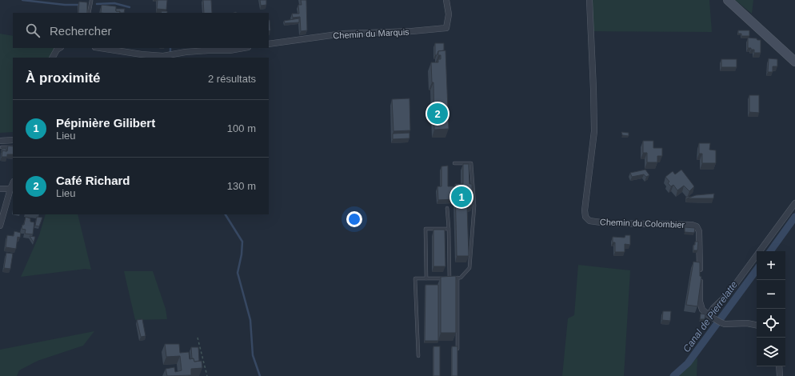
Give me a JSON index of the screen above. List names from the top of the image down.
{
  "streets": {
    "street": ["Chemin du Marquis", "Chemin du Colombier"]
  },
  "water": ["Canal de Pierrelatte"],
  "page": {
    "search": "Rechercher",
    "heading": ["À proximité", "2 résultats"],
    "list": [
      {
        "mark": "1",
        "name": "Pépinière Gilibert",
        "note": "Lieu",
        "value": "100 m"
      },
      {
        "mark": "2",
        "name": "Café Richard",
        "note": "Lieu",
        "value": "130 m"
      }
    ],
    "pins": ["2", "1"],
    "map_buttons": ["+", "−"]
  }
}
